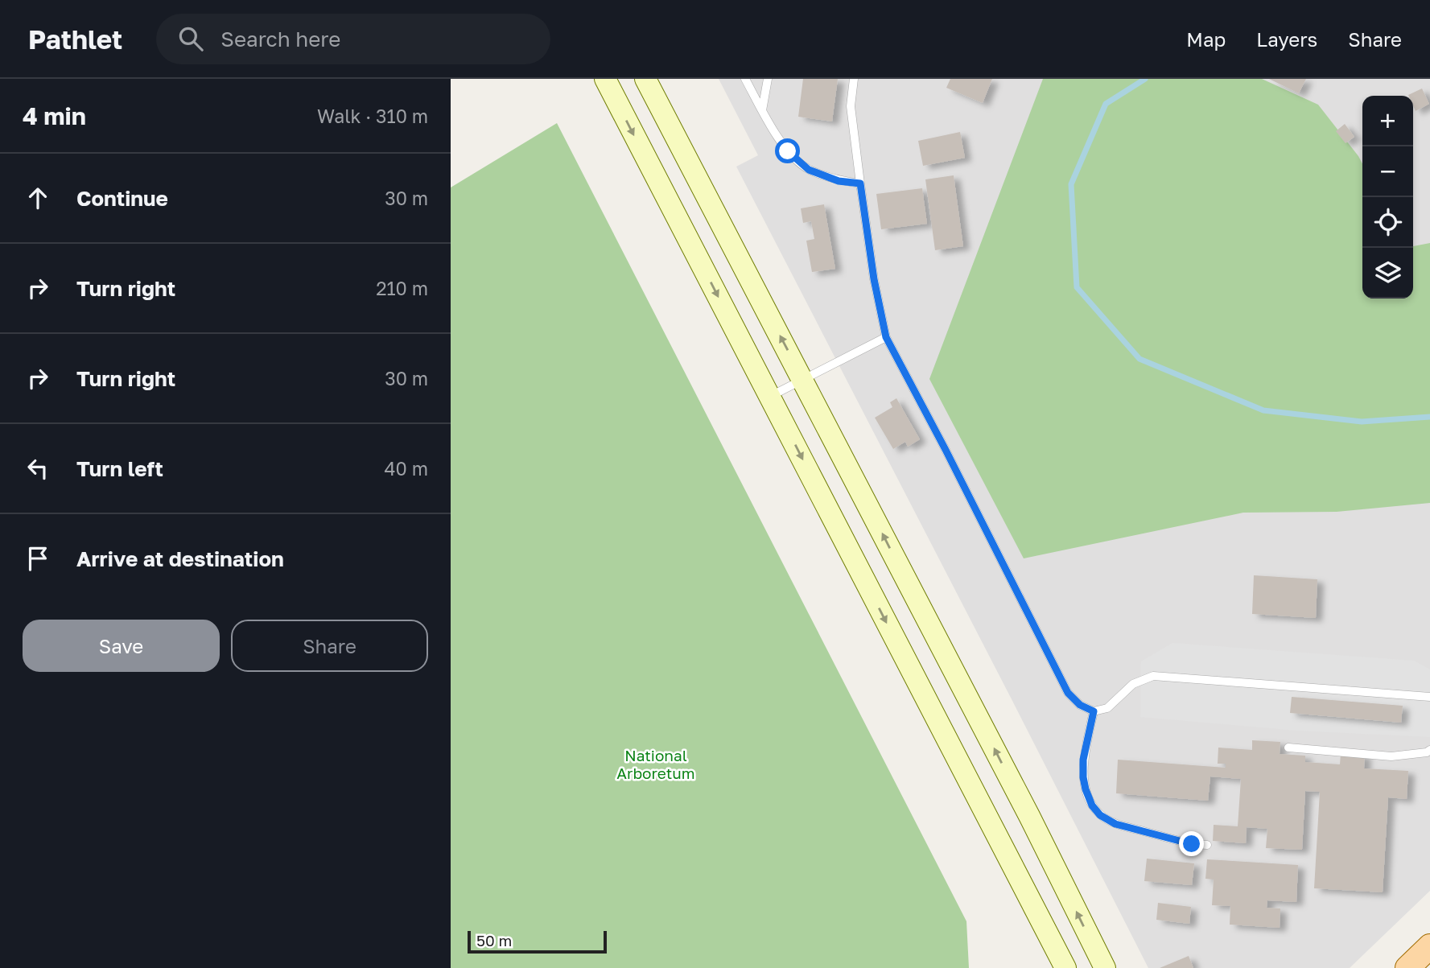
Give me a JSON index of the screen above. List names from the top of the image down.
{
  "parks": ["National Arboretum"],
  "scale_bar": "50 m",
  "page": {
    "header": "Pathlet",
    "search": "Search here",
    "nav": ["Map", "Layers", "Share"],
    "heading": ["4 min", "Walk · 310 m"],
    "map_buttons": ["+", "−"],
    "list": [
      ["Continue", "30 m"],
      ["Turn right", "210 m"],
      ["Turn right", "30 m"],
      ["Turn left", "40 m"],
      "Arrive at destination"
    ],
    "buttons": ["Save", "Share"],
    "scale": "50 m"
  }
}
